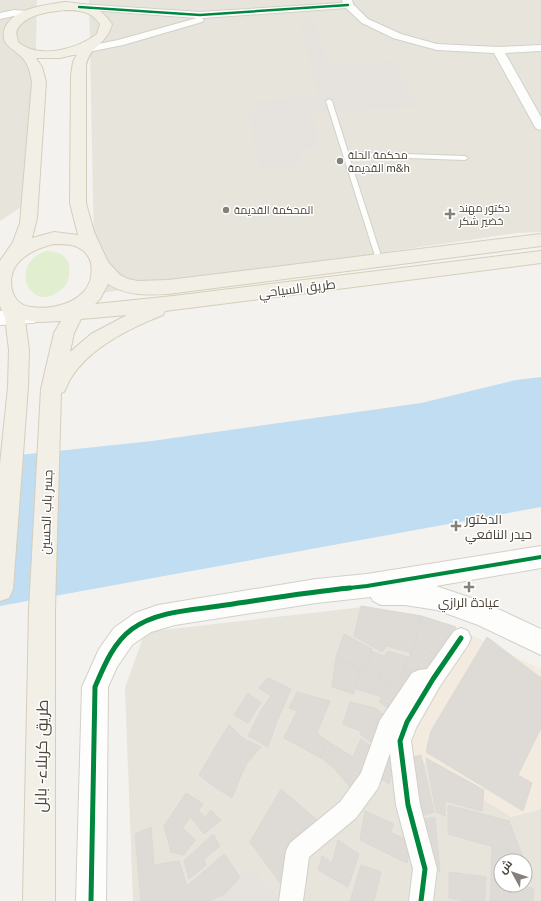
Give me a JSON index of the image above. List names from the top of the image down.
{
  "streets": {
    "main road": ["طريق السياحي", "جسر باب الحسين", "طريق كربلاء - بابل"]
  },
  "crossings": [
    ["جسر باب الحسين", "طريق كربلاء - بابل"]
  ],
  "places": {
    "other": ["محكمة الحلة القديمة m&h", "المحكمة القديمة"],
    "health": ["دكتور مهند خضير شكر", "الدكتور حيدر النافعي", "عيادة الرازي"]
  },
  "north": "top left"
}
